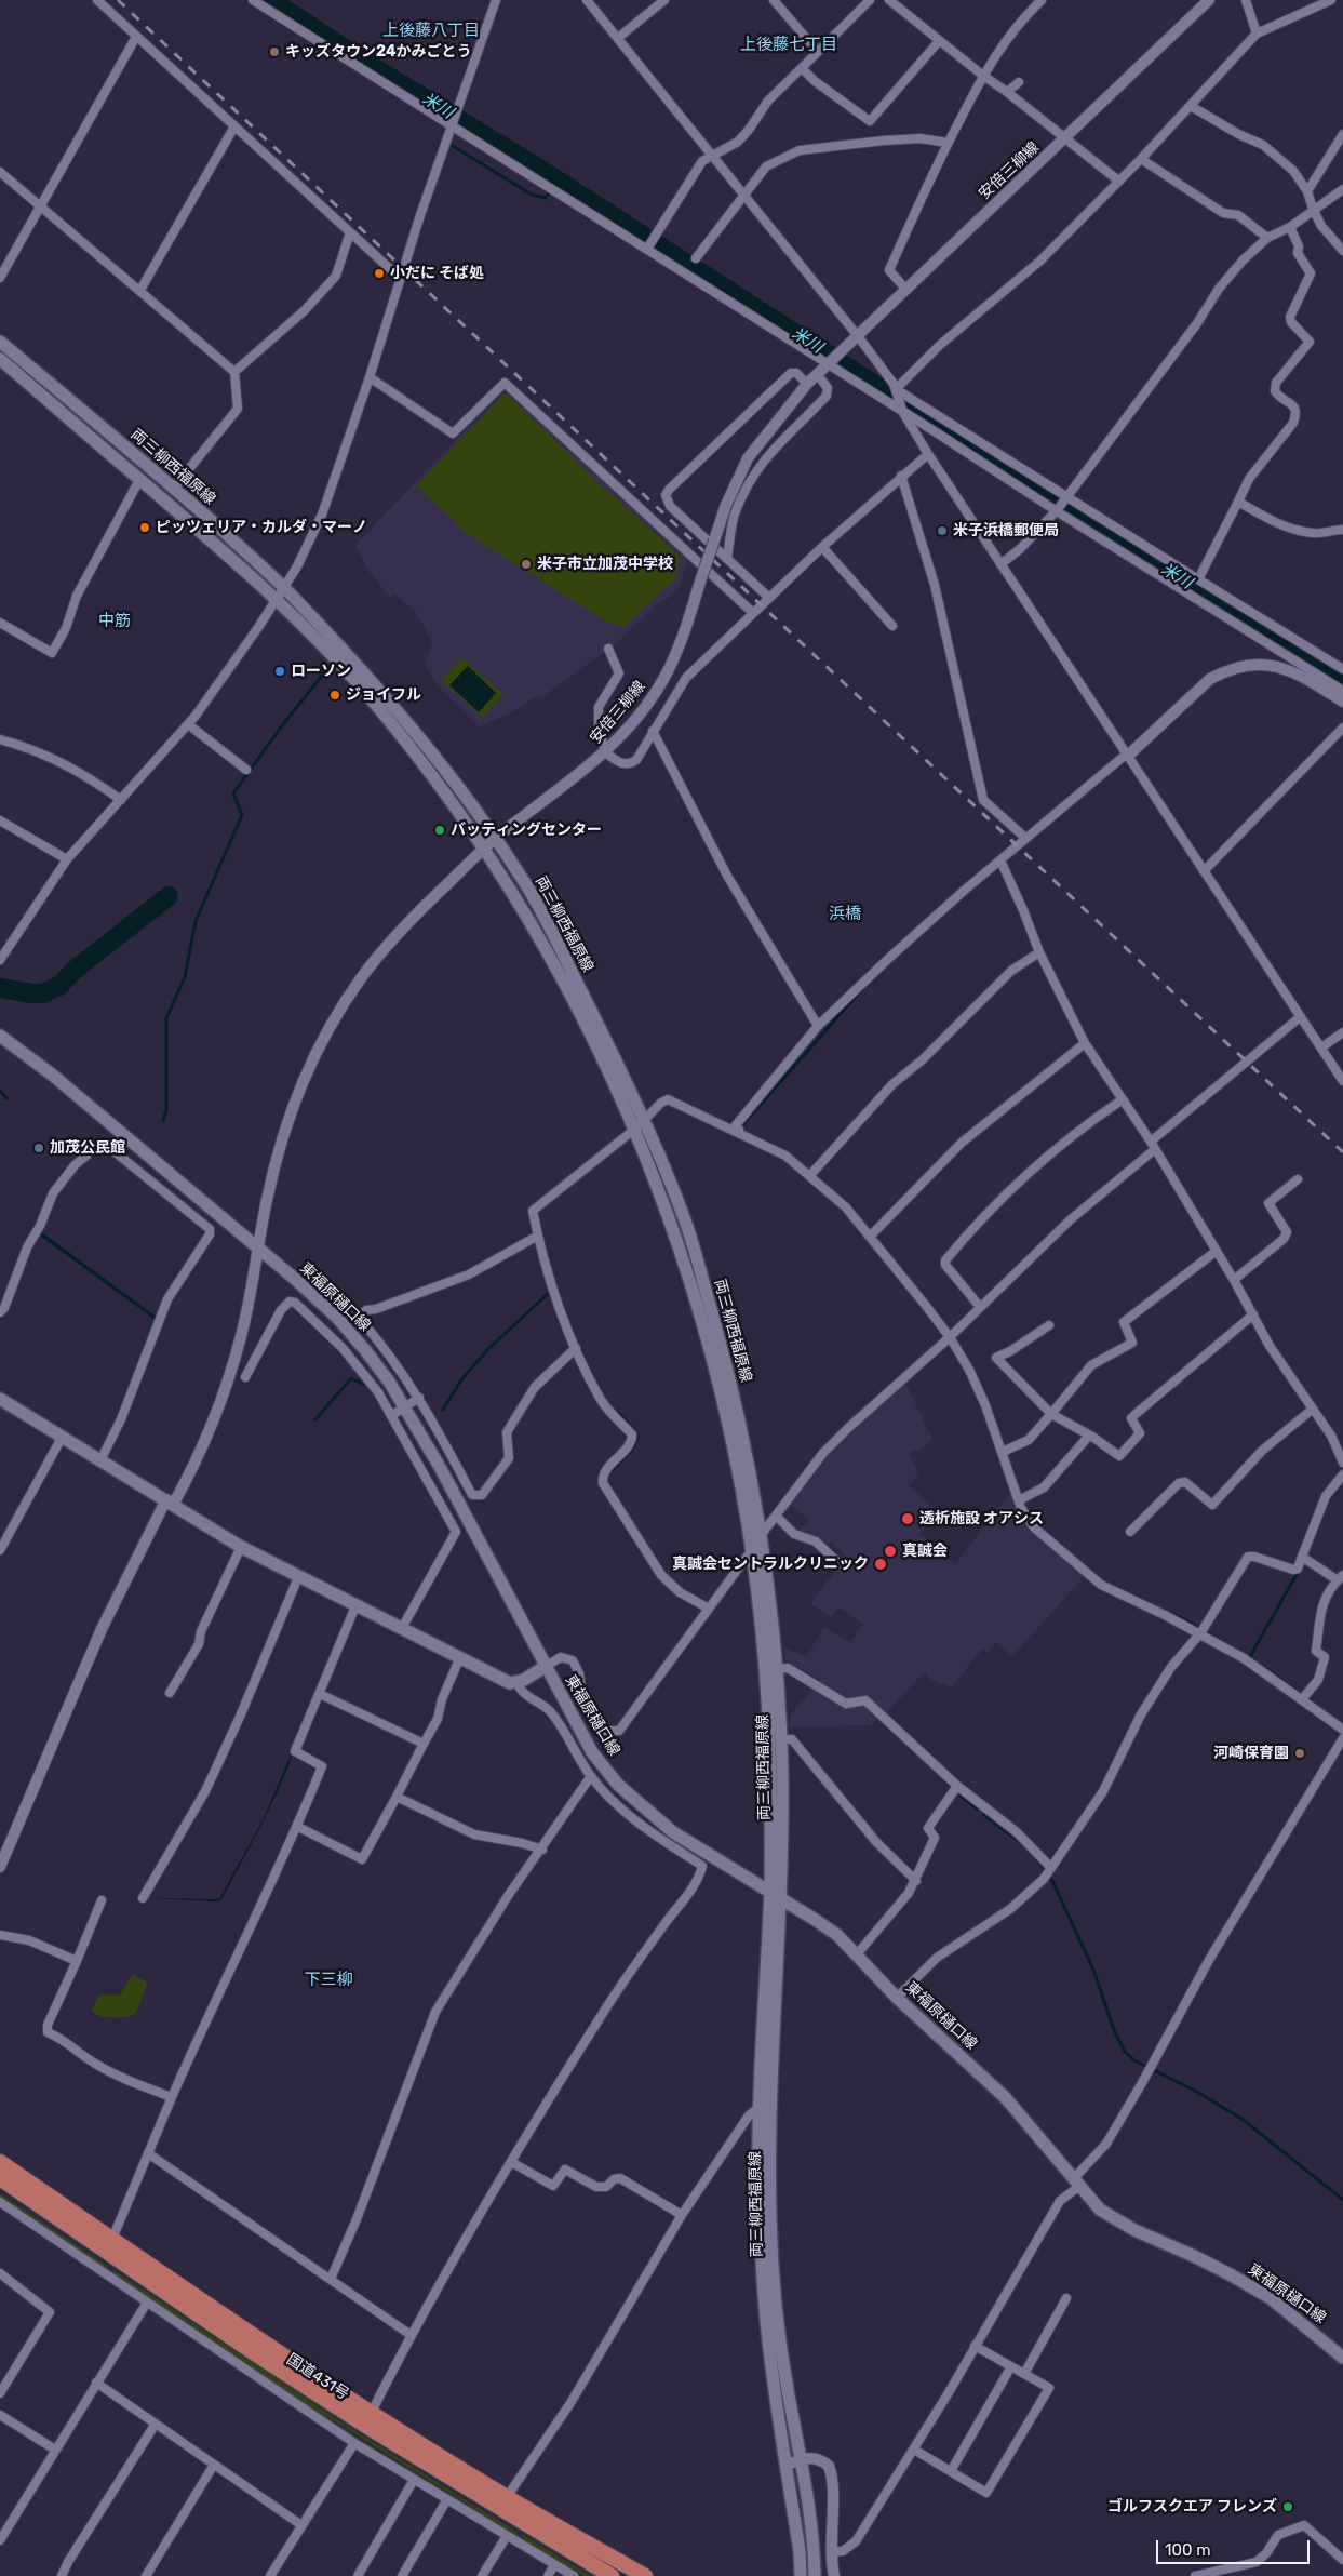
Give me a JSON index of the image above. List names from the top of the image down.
{
  "streets": {
    "highway": ["国道431号"],
    "main road": ["両三柳西福原線", "東福原樋口線"],
    "street": ["安倍三柳線"]
  },
  "crossings": [
    ["安倍三柳線", "両三柳西福原線"],
    ["安倍三柳線", "東福原樋口線"],
    ["両三柳西福原線", "東福原樋口線"]
  ],
  "districts": [
    "上後藤八丁目",
    "上後藤七丁目",
    "中筋",
    "浜橋",
    "下三柳"
  ],
  "water": ["米川"],
  "places": [
    "キッズタウン24かみごとう",
    "小だに そば処",
    "ピッツェリア・カルダ・マーノ",
    "米子浜橋郵便局",
    "米子市立加茂中学校",
    "ローソン",
    "ジョイフル",
    "バッティングセンター",
    "加茂公民館",
    "透析施設 オアシス",
    "真誠会",
    "真誠会セントラルクリニック",
    "河崎保育園",
    "ゴルフスクエア フレンズ"
  ],
  "scale_bar": "100 m"
}
